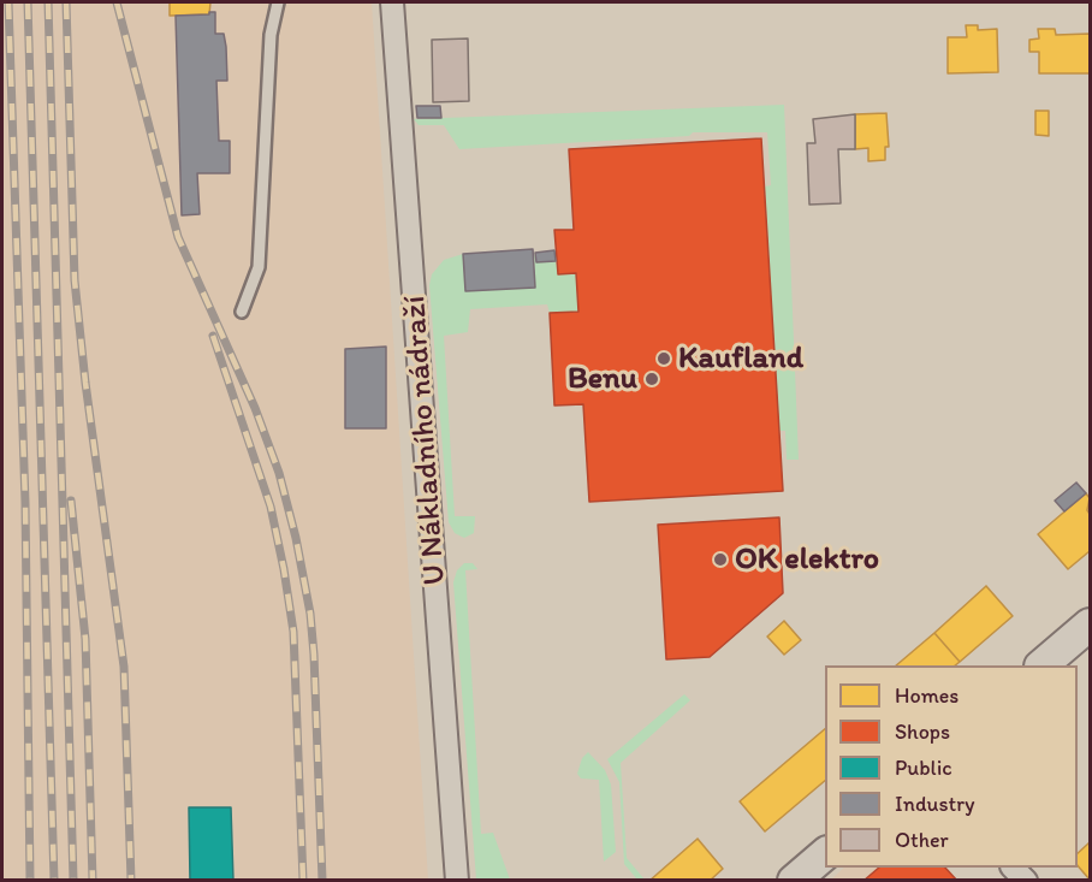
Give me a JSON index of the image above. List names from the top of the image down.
{
  "streets": {
    "street": ["U Nákladního nádraží"]
  },
  "places": ["Kaufland", "Benu", "OK elektro"],
  "legend": [
    "Homes",
    "Shops",
    "Public",
    "Industry",
    "Other"
  ]
}
